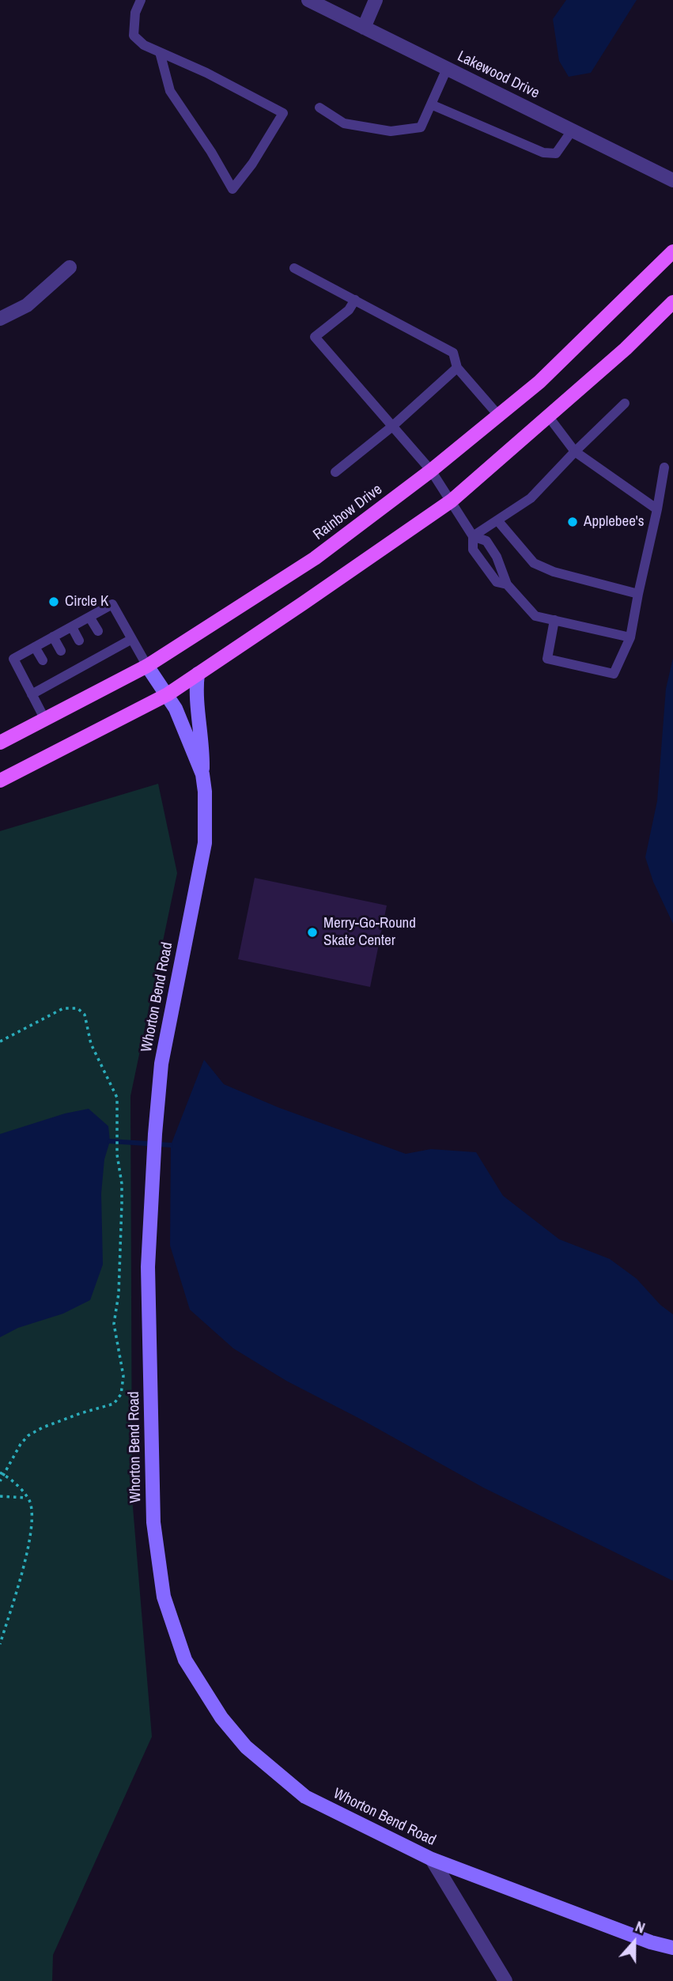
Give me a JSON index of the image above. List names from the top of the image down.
{
  "streets": {
    "main road": ["Rainbow Drive", "Whorton Bend Road"],
    "street": ["Lakewood Drive"]
  },
  "crossings": [
    ["Rainbow Drive", "Whorton Bend Road"]
  ],
  "places": ["Applebee's", "Circle K", "Merry-Go-Round Skate Center"],
  "north": "top"
}
